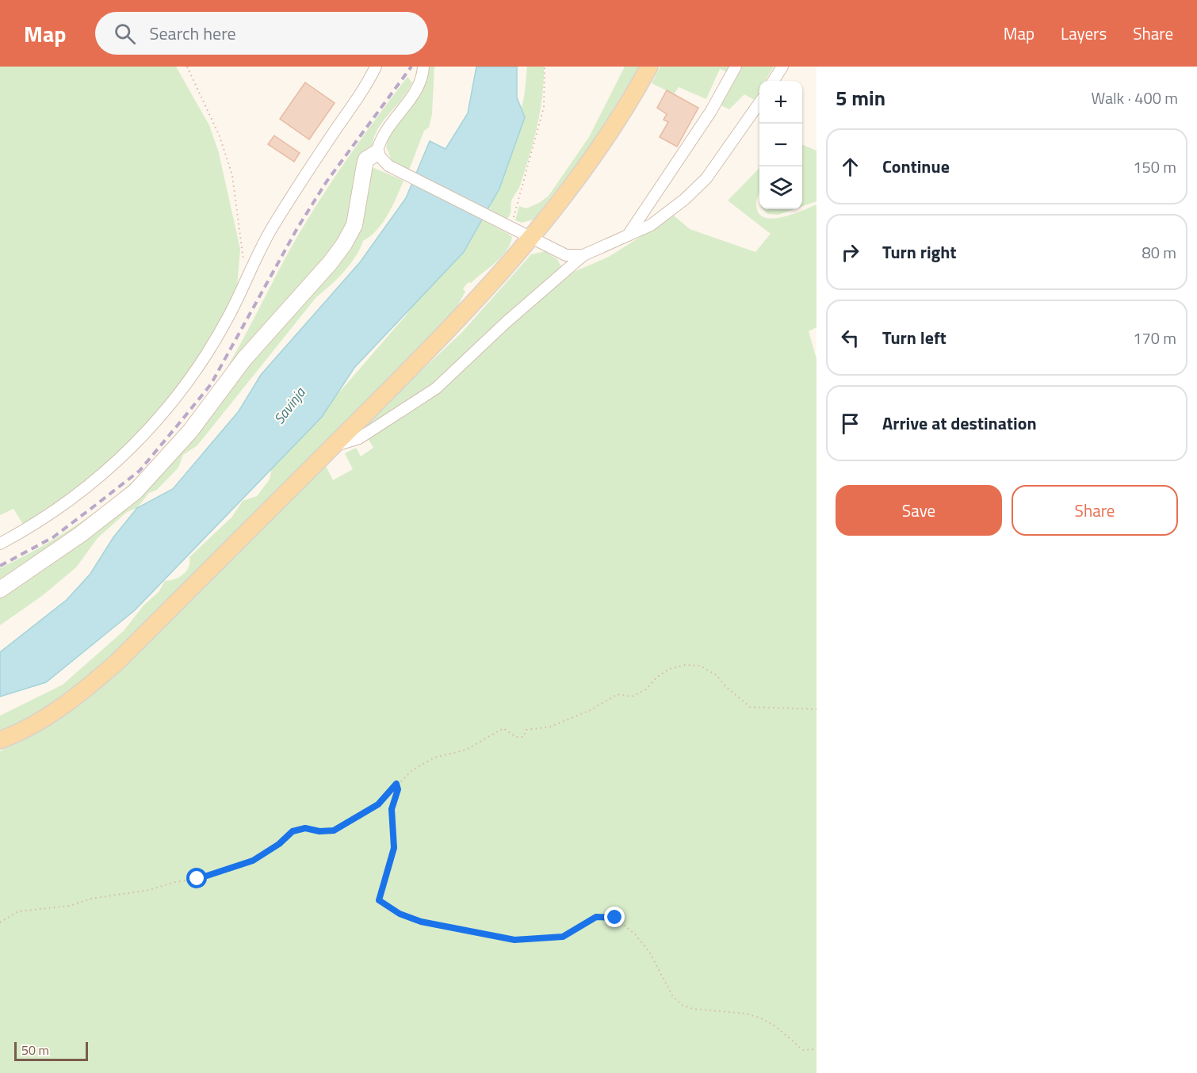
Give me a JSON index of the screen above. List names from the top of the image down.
{
  "water": ["Savinja"],
  "scale_bar": "50 m",
  "page": {
    "header": "Map",
    "search": "Search here",
    "nav": ["Map", "Layers", "Share"],
    "heading": ["5 min", "Walk · 400 m"],
    "map_buttons": ["+", "−"],
    "list": [
      ["Continue", "150 m"],
      ["Turn right", "80 m"],
      ["Turn left", "170 m"],
      "Arrive at destination"
    ],
    "buttons": ["Save", "Share"],
    "scale": "50 m"
  }
}
